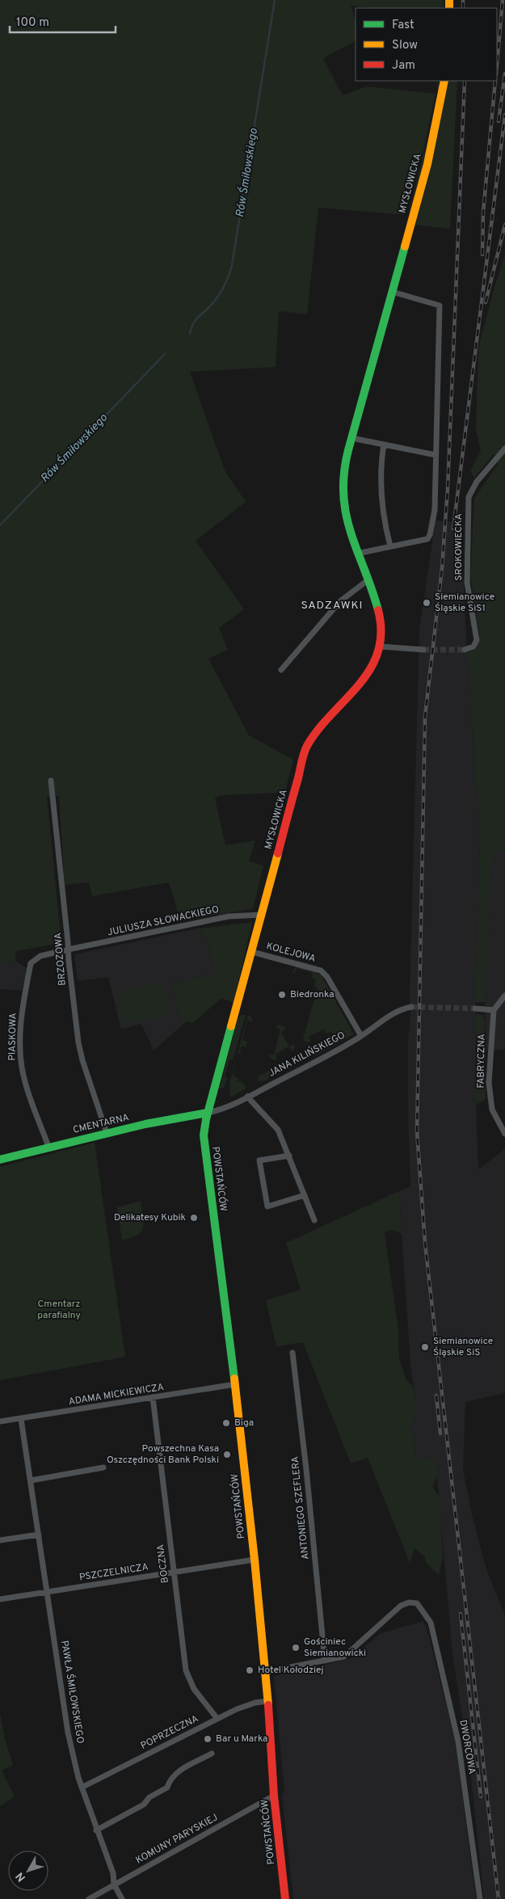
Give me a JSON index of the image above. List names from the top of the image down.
{
  "streets": {
    "street": [
      "MYSŁOWICKA",
      "SROKOWIECKA",
      "JULIUSZA SŁOWACKIEGO",
      "KOLEJOWA",
      "BRZOZOWA",
      "PIASKOWA",
      "JANA KILIŃSKIEGO",
      "FABRYCZNA",
      "CMENTARNA",
      "POWSTAŃCÓW",
      "ADAMA MICKIEWICZA",
      "ANTONIEGO SZEFLERA",
      "BOCZNA",
      "PSZCZELNICZA",
      "PAWŁA ŚMIŁOWSKIEGO",
      "POPRZECZNA",
      "DWORCOWA",
      "KOMUNY PARYSKIEJ"
    ]
  },
  "crossings": [
    ["MYSŁOWICKA", "JULIUSZA SŁOWACKIEGO"],
    ["MYSŁOWICKA", "KOLEJOWA"],
    ["MYSŁOWICKA", "JANA KILIŃSKIEGO"],
    ["MYSŁOWICKA", "CMENTARNA"],
    ["MYSŁOWICKA", "POWSTAŃCÓW"],
    ["JULIUSZA SŁOWACKIEGO", "BRZOZOWA"],
    ["JULIUSZA SŁOWACKIEGO", "PIASKOWA"],
    ["KOLEJOWA", "JANA KILIŃSKIEGO"],
    ["BRZOZOWA", "PIASKOWA"],
    ["BRZOZOWA", "CMENTARNA"],
    ["PIASKOWA", "CMENTARNA"],
    ["JANA KILIŃSKIEGO", "CMENTARNA"],
    ["JANA KILIŃSKIEGO", "POWSTAŃCÓW"],
    ["CMENTARNA", "POWSTAŃCÓW"],
    ["POWSTAŃCÓW", "ADAMA MICKIEWICZA"],
    ["POWSTAŃCÓW", "PSZCZELNICZA"],
    ["POWSTAŃCÓW", "POPRZECZNA"],
    ["POWSTAŃCÓW", "KOMUNY PARYSKIEJ"],
    ["ADAMA MICKIEWICZA", "BOCZNA"],
    ["ADAMA MICKIEWICZA", "PAWŁA ŚMIŁOWSKIEGO"],
    ["ANTONIEGO SZEFLERA", "DWORCOWA"],
    ["BOCZNA", "PSZCZELNICZA"],
    ["BOCZNA", "POPRZECZNA"],
    ["PSZCZELNICZA", "PAWŁA ŚMIŁOWSKIEGO"],
    ["PAWŁA ŚMIŁOWSKIEGO", "POPRZECZNA"],
    ["PAWŁA ŚMIŁOWSKIEGO", "KOMUNY PARYSKIEJ"]
  ],
  "districts": ["SADZAWKI"],
  "water": ["Rów Śmiłowskiego"],
  "parks": ["Cmentarz parafialny"],
  "places": [
    "Siemianowice Śląskie SiS1",
    "Biedronka",
    "Delikatesy Kubik",
    "Siemianowice Śląskie SiS",
    "Biga",
    "Powszechna Kasa Oszczędności Bank Polski",
    "Gościniec Siemianowicki",
    "Hotel Kołodziej",
    "Bar u Marka"
  ],
  "legend": ["Fast", "Slow", "Jam"],
  "scale_bar": "100 m",
  "north": "bottom left"
}
